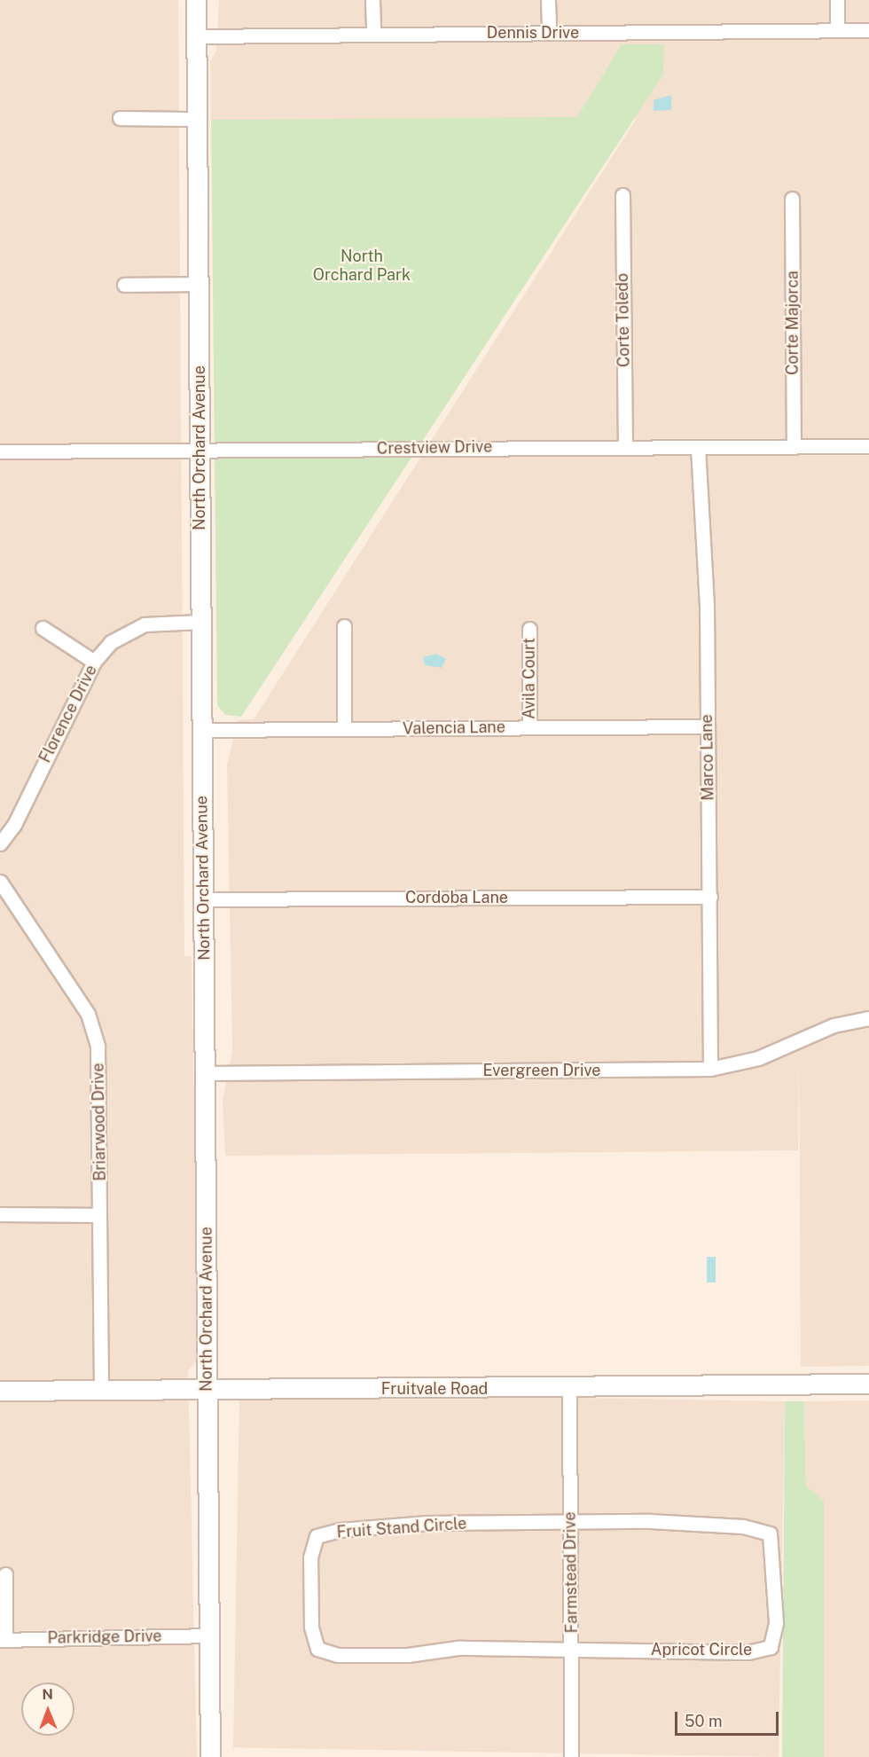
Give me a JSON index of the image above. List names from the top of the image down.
{
  "streets": {
    "street": [
      "Dennis Drive",
      "Corte Toledo",
      "Corte Majorca",
      "North Orchard Avenue",
      "Crestview Drive",
      "Avila Court",
      "Florence Drive",
      "Valencia Lane",
      "Marco Lane",
      "Cordoba Lane",
      "Evergreen Drive",
      "Briarwood Drive",
      "Fruitvale Road",
      "Fruit Stand Circle",
      "Farmstead Drive",
      "Parkridge Drive",
      "Apricot Circle"
    ]
  },
  "crossings": [
    ["Dennis Drive", "North Orchard Avenue"],
    ["Corte Toledo", "Crestview Drive"],
    ["Corte Majorca", "Crestview Drive"],
    ["North Orchard Avenue", "Crestview Drive"],
    ["North Orchard Avenue", "Florence Drive"],
    ["North Orchard Avenue", "Valencia Lane"],
    ["North Orchard Avenue", "Cordoba Lane"],
    ["North Orchard Avenue", "Evergreen Drive"],
    ["North Orchard Avenue", "Fruitvale Road"],
    ["North Orchard Avenue", "Parkridge Drive"],
    ["Crestview Drive", "Marco Lane"],
    ["Avila Court", "Valencia Lane"],
    ["Valencia Lane", "Marco Lane"],
    ["Marco Lane", "Cordoba Lane"],
    ["Marco Lane", "Evergreen Drive"],
    ["Briarwood Drive", "Fruitvale Road"],
    ["Fruitvale Road", "Farmstead Drive"],
    ["Fruit Stand Circle", "Farmstead Drive"],
    ["Fruit Stand Circle", "Apricot Circle"],
    ["Farmstead Drive", "Apricot Circle"]
  ],
  "parks": ["North Orchard Park"],
  "scale_bar": "50 m",
  "north": "top"
}
